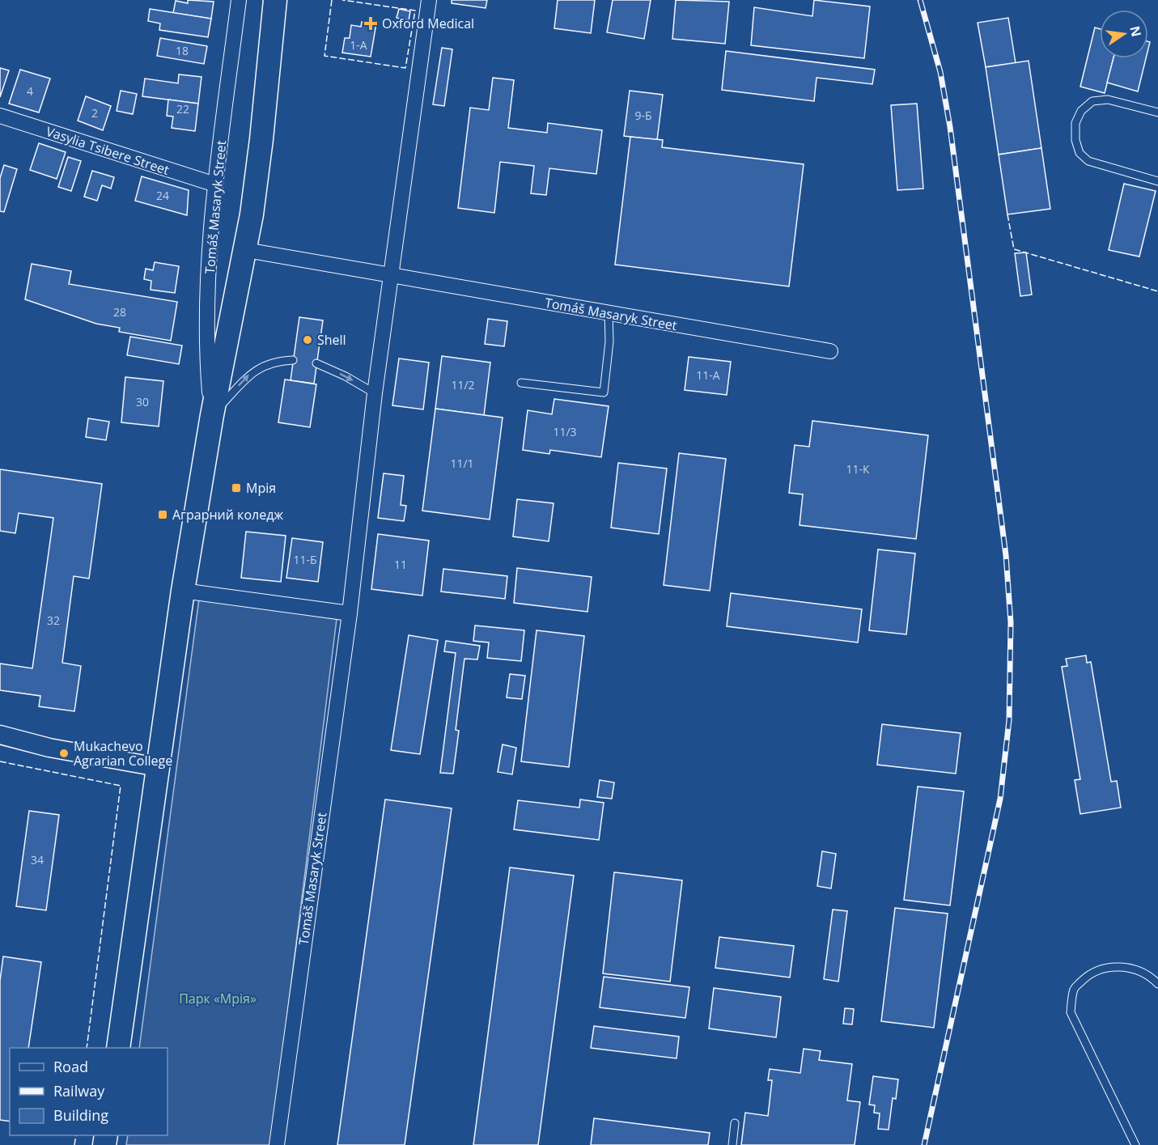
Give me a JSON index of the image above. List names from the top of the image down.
{
  "streets": {
    "main road": ["Tomáš Masaryk Street"],
    "street": ["Vasylia Tsibere Street"]
  },
  "crossings": [
    ["Vasylia Tsibere Street", "Tomáš Masaryk Street"]
  ],
  "parks": ["Парк «Мрія»"],
  "places": {
    "health": ["Oxford Medical"],
    "other": ["Shell", "Mukachevo Agrarian College"],
    "transit": ["Мрія", "Аграрний коледж"]
  },
  "house_numbers": [
    "1-А",
    "18",
    "4",
    "22",
    "2",
    "9-Б",
    "24",
    "28",
    "11-А",
    "11/2",
    "30",
    "11/3",
    "11/1",
    "11-К",
    "11-Б",
    "11",
    "32",
    "34"
  ],
  "legend": ["Road", "Railway", "Building"],
  "north": "right"
}
